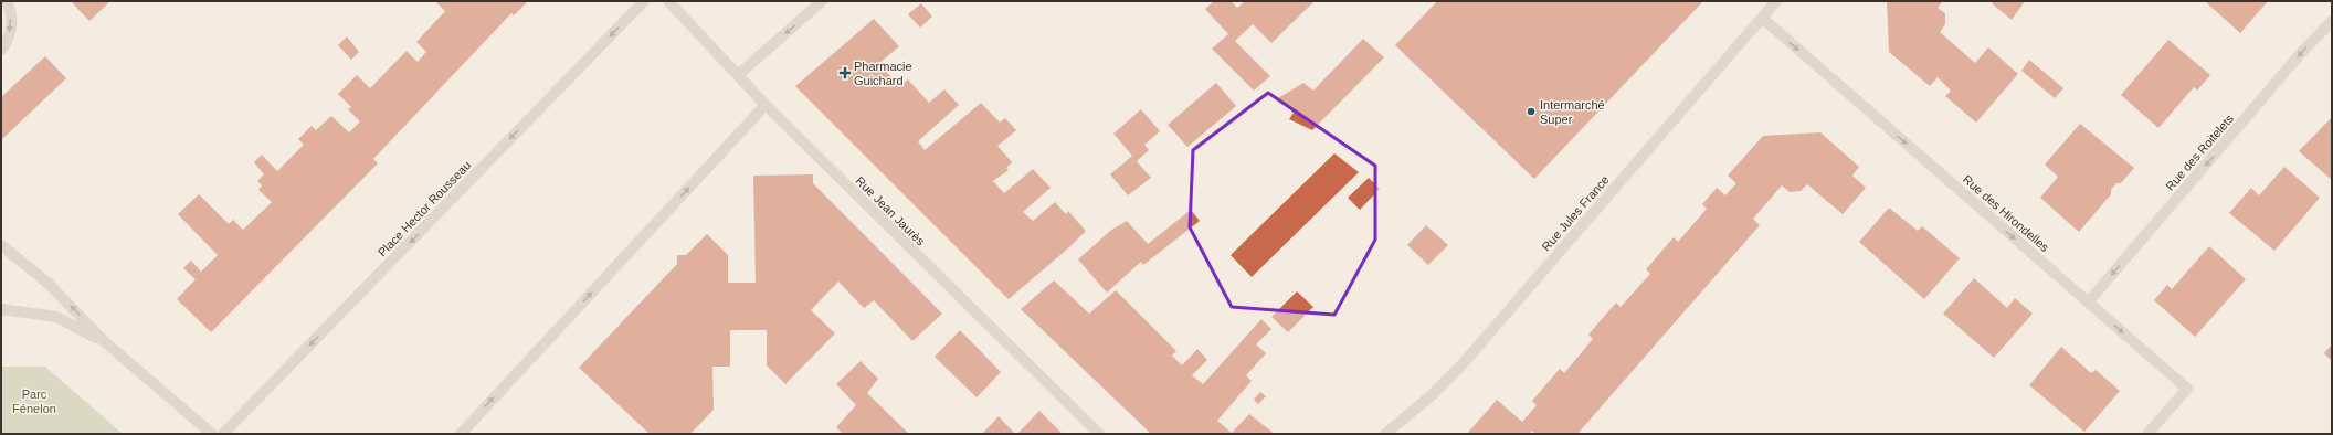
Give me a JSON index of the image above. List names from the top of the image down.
{
  "streets": {
    "street": [
      "Rue des Roitelets",
      "Place Hector Rousseau",
      "Rue Jean Jaurès",
      "Rue Jules France",
      "Rue des Hirondelles"
    ]
  },
  "crossings": [
    ["Rue des Roitelets", "Rue des Hirondelles"],
    ["Rue Jules France", "Rue des Hirondelles"]
  ],
  "one_way": ["Rue des Roitelets", "Place Hector Rousseau", "Rue des Hirondelles"],
  "parks": ["Parc Fénelon"],
  "places": {
    "health": ["Pharmacie Guichard"],
    "other": ["Intermarché Super"]
  }
}
